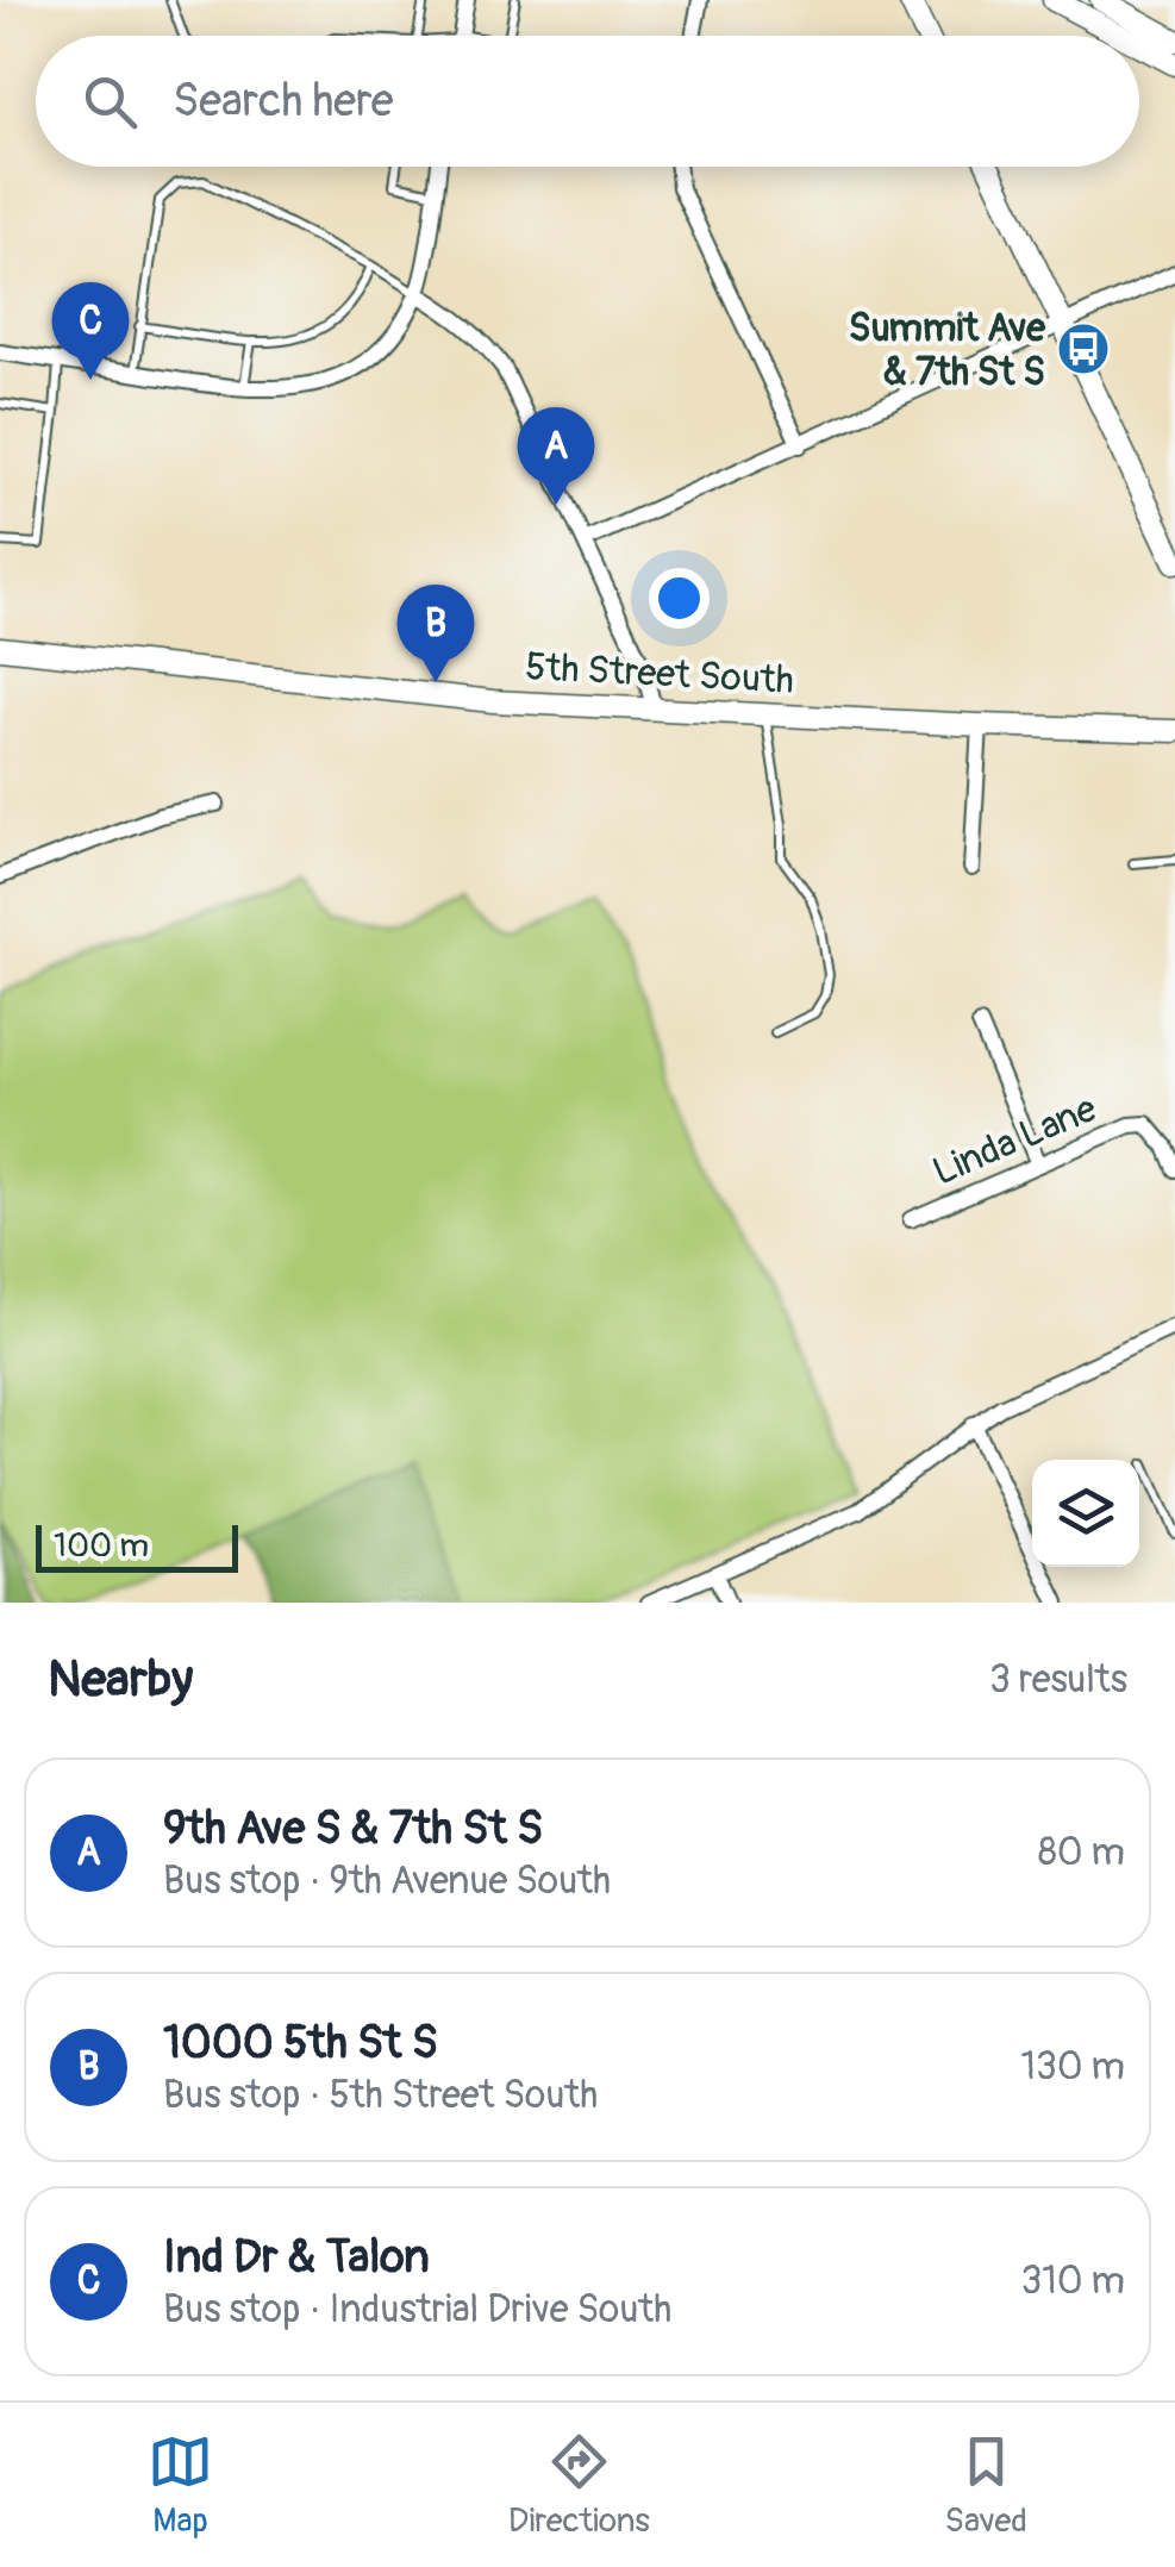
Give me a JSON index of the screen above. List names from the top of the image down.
{
  "streets": {
    "street": ["5th Street South", "Linda Lane"]
  },
  "places": {
    "bus stop": ["Summit Ave & 7th St S"]
  },
  "scale_bar": "100 m",
  "page": {
    "search": "Search here",
    "pins": ["C", "A", "B"],
    "scale": "100 m",
    "heading": ["Nearby", "3 results"],
    "list": [
      {
        "mark": "A",
        "name": "9th Ave S & 7th St S",
        "note": "Bus stop · 9th Avenue South",
        "value": "80 m"
      },
      {
        "mark": "B",
        "name": "1000 5th St S",
        "note": "Bus stop · 5th Street South",
        "value": "130 m"
      },
      {
        "mark": "C",
        "name": "Ind Dr & Talon",
        "note": "Bus stop · Industrial Drive South",
        "value": "310 m"
      }
    ],
    "nav": ["Map", "Directions", "Saved"]
  }
}
